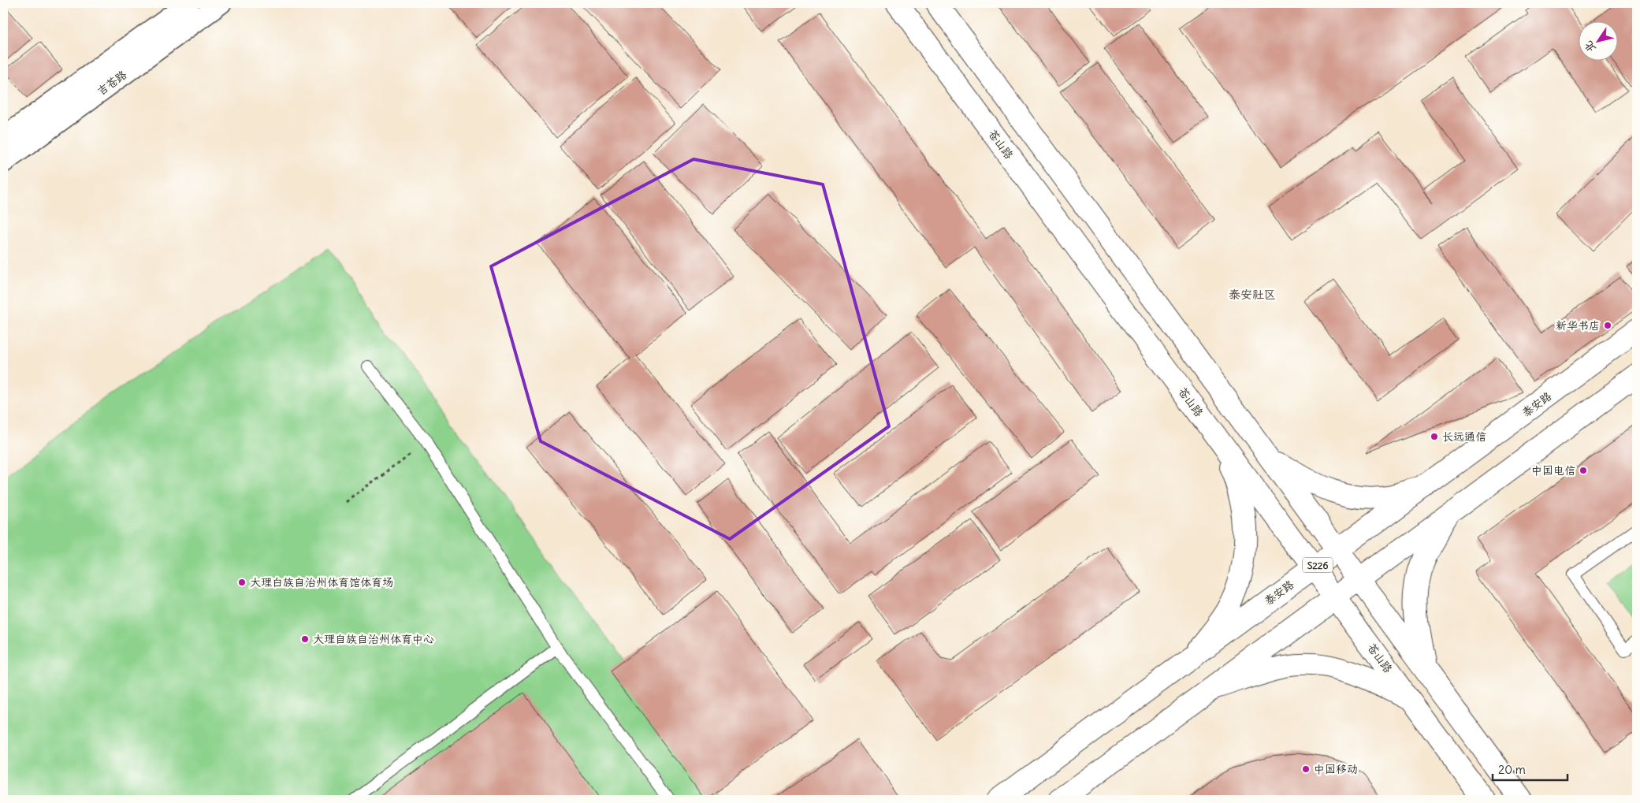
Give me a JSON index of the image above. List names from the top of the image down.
{
  "streets": {
    "main road": ["苍山路", "泰安路", "S226"],
    "street": ["吉苍路"]
  },
  "crossings": [
    ["苍山路", "泰安路"]
  ],
  "districts": ["泰安社区"],
  "places": [
    "新华书店",
    "长远通信",
    "中国电信",
    "大理白族自治州体育馆体育场",
    "大理自族自治州体育中心",
    "中国移动"
  ],
  "scale_bar": "20 m",
  "north": "bottom left"
}
